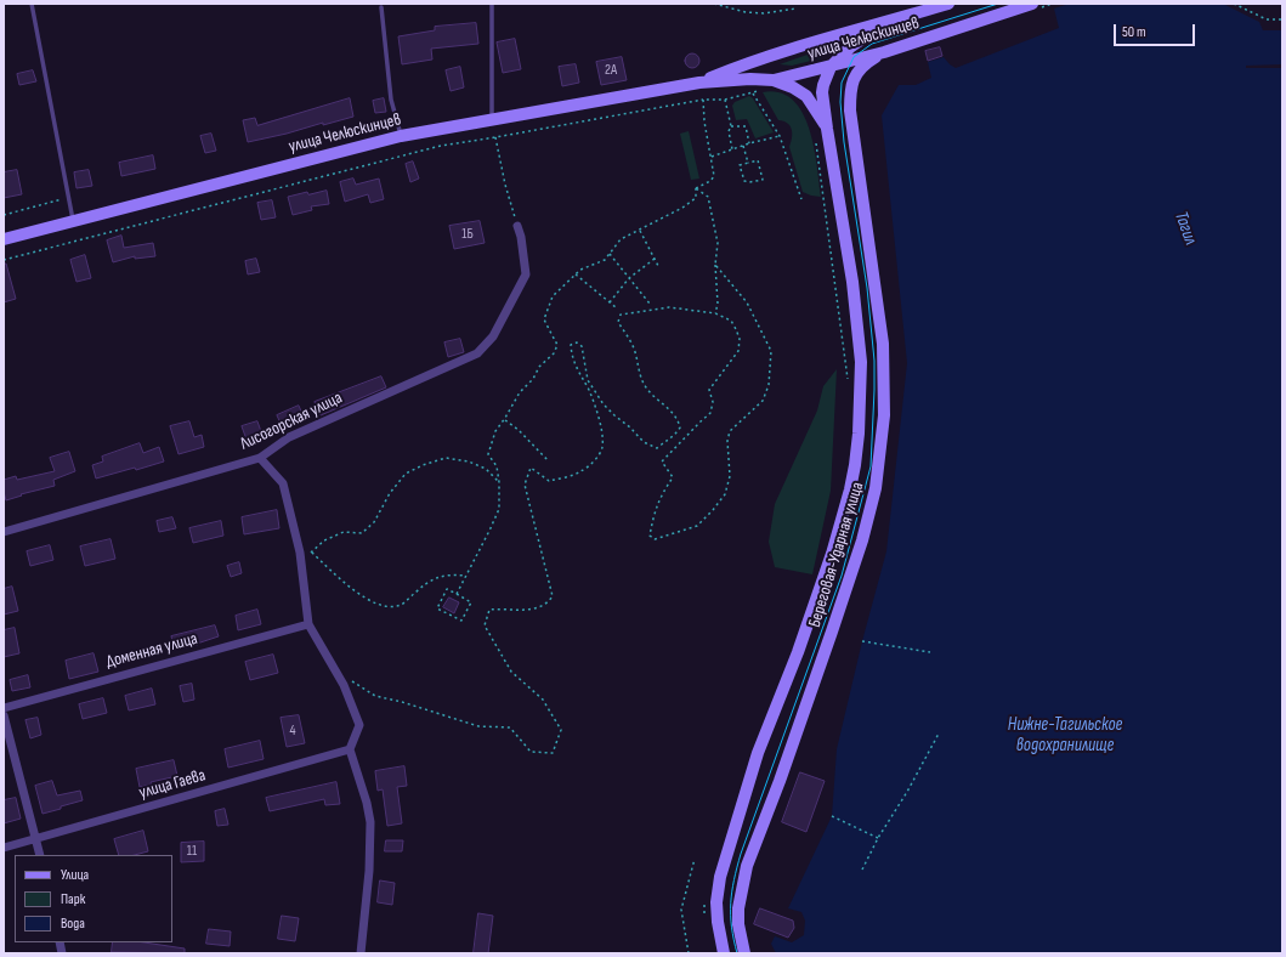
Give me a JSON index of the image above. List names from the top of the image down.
{
  "streets": {
    "main road": ["улица Челюскинцев", "Береговая-Ударная улица"],
    "street": ["Лисогорская улица", "Доменная улица", "улица Гаева"]
  },
  "crossings": [
    ["улица Челюскинцев", "Береговая-Ударная улица"]
  ],
  "water": ["Тагил", "Нижне-Тагильское водохранилище"],
  "house_numbers": [
    "2А",
    "1Б",
    "4",
    "11"
  ],
  "legend": ["Улица", "Парк", "Вода"],
  "scale_bar": "50 m"
}
